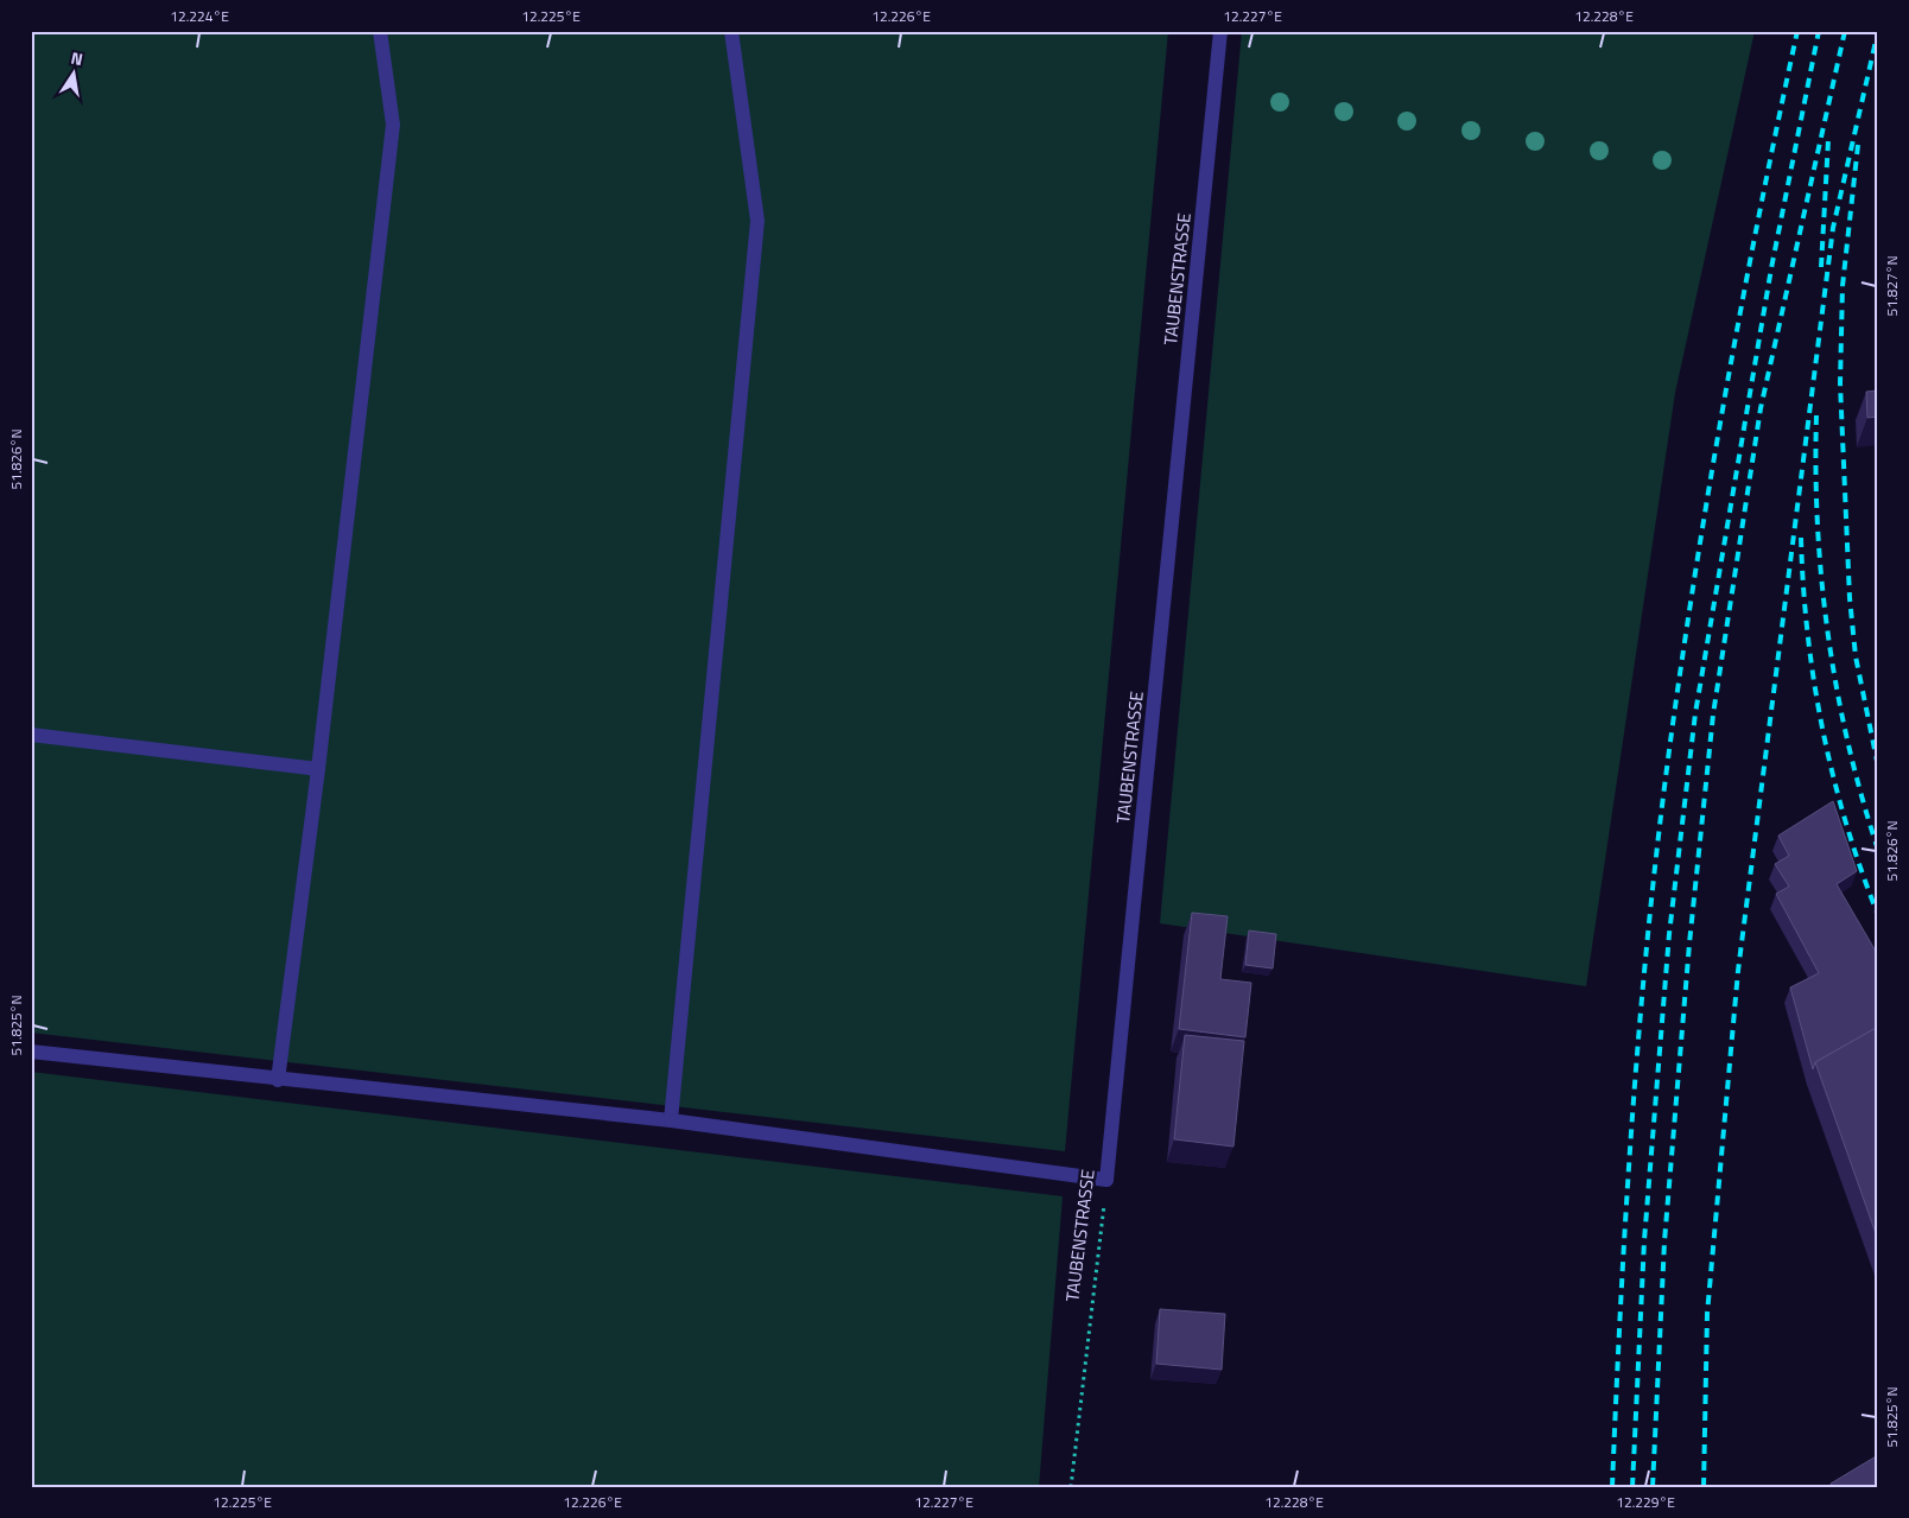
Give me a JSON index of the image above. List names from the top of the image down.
{
  "streets": {
    "street": ["TAUBENSTRASSE"]
  },
  "north": "top",
  "coordinates": [
    "12.224°E",
    "12.225°E",
    "12.226°E",
    "12.227°E",
    "12.228°E",
    "51.827°N",
    "51.826°N",
    "51.825°N",
    "12.229°E"
  ]
}
